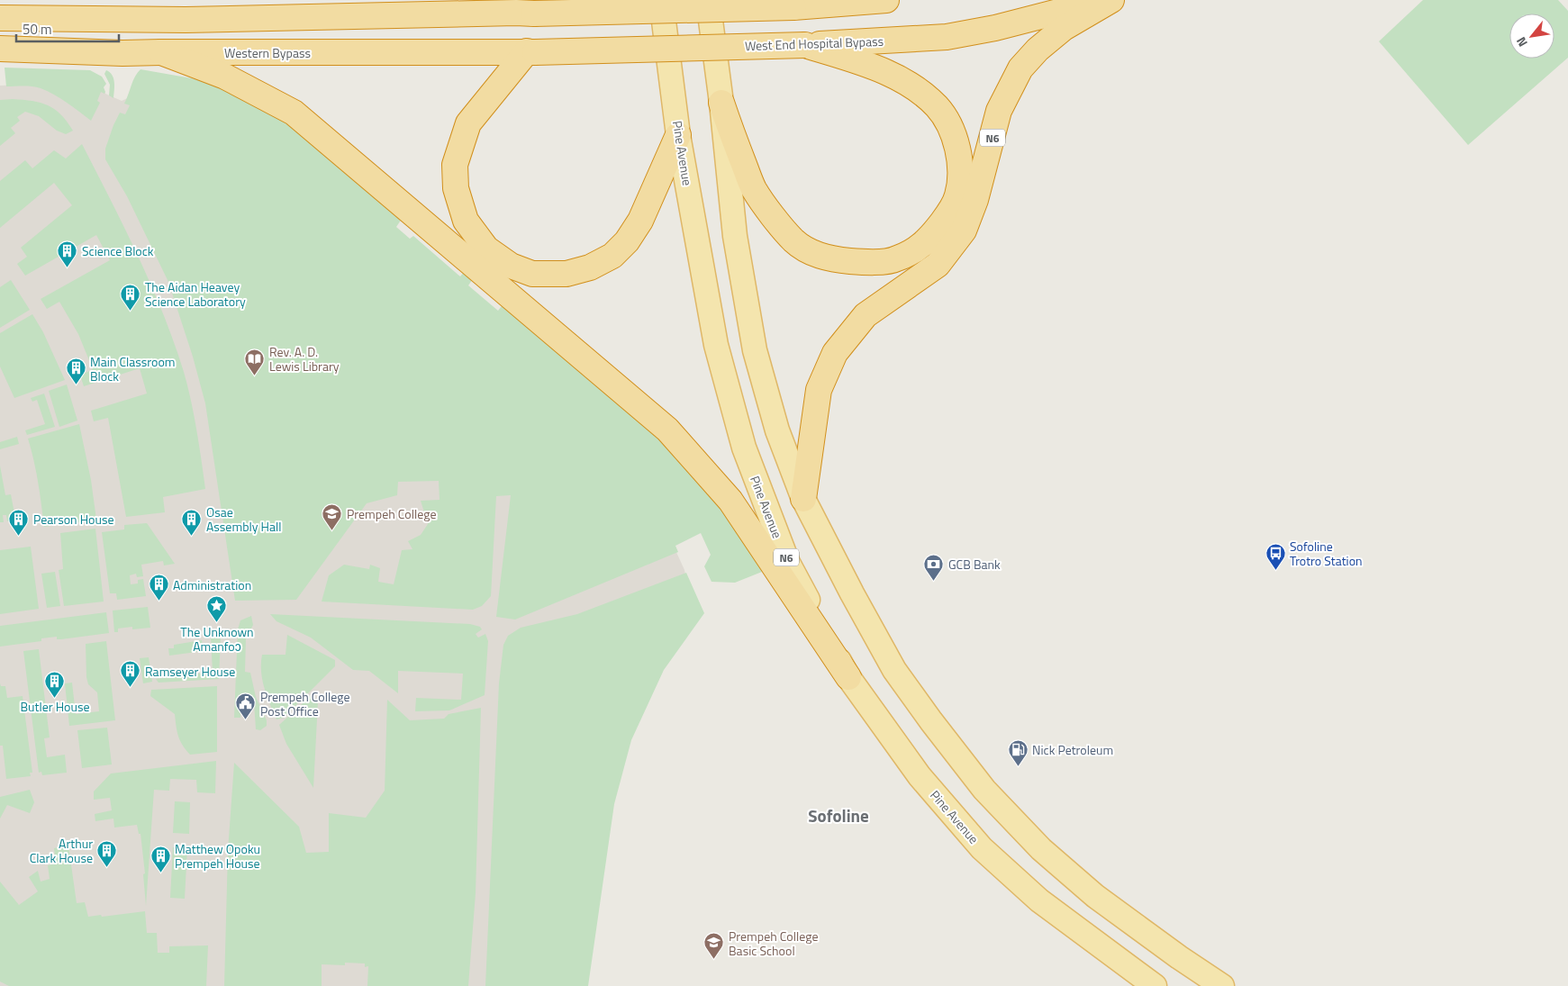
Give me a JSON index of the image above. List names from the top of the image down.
{
  "streets": {
    "highway": ["West End Hospital Bypass", "Western Bypass", "N6"],
    "main road": ["Pine Avenue"]
  },
  "crossings": [
    ["West End Hospital Bypass", "Western Bypass"]
  ],
  "districts": ["Sofoline"],
  "places": {
    "building": [
      "Science Block",
      "The Aidan Heavey Science Laboratory",
      "Main Classroom Block",
      "Pearson House",
      "Osae Assembly Hall",
      "Administration",
      "Ramseyer House",
      "Butler House",
      "Arthur Clark House",
      "Matthew Opoku Prempeh House"
    ],
    "library": ["Rev. A. D. Lewis Library"],
    "school or university": ["Prempeh College", "Prempeh College Basic School"],
    "bus stop": ["Sofoline Trotro Station"],
    "bank": ["GCB Bank"],
    "place": ["The Unknown Amanfoɔ"],
    "public building": ["Prempeh College Post Office"],
    "fuel station": ["Nick Petroleum"]
  },
  "scale_bar": "50 m",
  "north": "bottom left"
}
